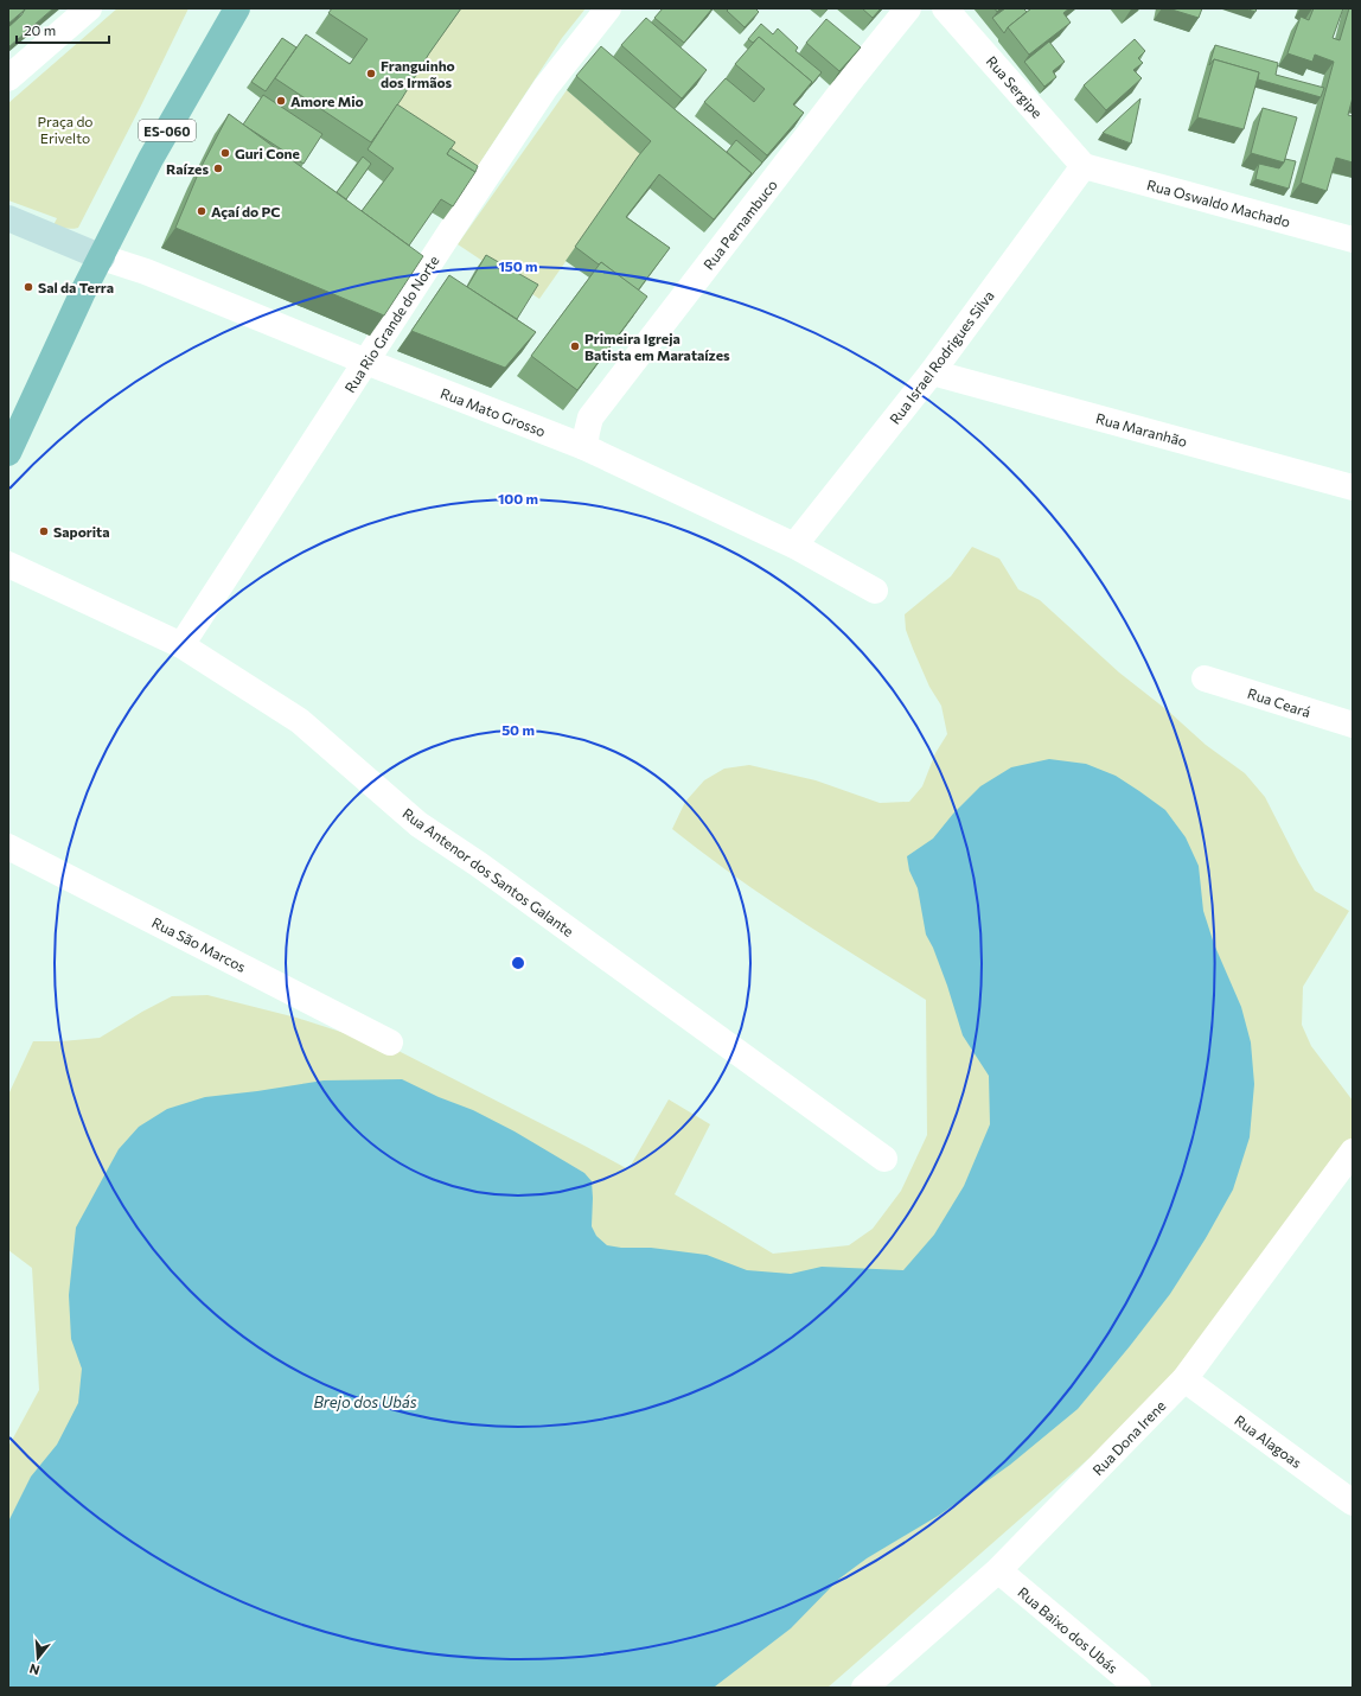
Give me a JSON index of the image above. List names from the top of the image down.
{
  "streets": {
    "main road": ["ES-060"],
    "street": [
      "Rua Sergipe",
      "Rua Oswaldo Machado",
      "Rua Pernambuco",
      "Rua Rio Grande do Norte",
      "Rua Israel Rodrigues Silva",
      "Rua Mato Grosso",
      "Rua Maranhão",
      "Rua Ceará",
      "Rua Antenor dos Santos Galante",
      "Rua São Marcos",
      "Rua Dona Irene",
      "Rua Alagoas",
      "Rua Baixo dos Ubás"
    ]
  },
  "crossings": [
    ["Rua Sergipe", "Rua Oswaldo Machado"],
    ["Rua Sergipe", "Rua Israel Rodrigues Silva"],
    ["ES-060", "Rua Mato Grosso"],
    ["Rua Oswaldo Machado", "Rua Israel Rodrigues Silva"],
    ["Rua Pernambuco", "Rua Mato Grosso"],
    ["Rua Rio Grande do Norte", "Rua Mato Grosso"],
    ["Rua Rio Grande do Norte", "Rua Antenor dos Santos Galante"],
    ["Rua Israel Rodrigues Silva", "Rua Mato Grosso"],
    ["Rua Israel Rodrigues Silva", "Rua Maranhão"],
    ["Rua Dona Irene", "Rua Alagoas"],
    ["Rua Dona Irene", "Rua Baixo dos Ubás"]
  ],
  "water": ["Brejo dos Ubás"],
  "parks": ["Praça do Erivelto"],
  "places": [
    "Franguinho dos Irmãos",
    "Amore Mio",
    "Guri Cone",
    "Raízes",
    "Açaí do PC",
    "Sal da Terra",
    "Primeira Igreja Batista em Marataízes",
    "Saporita"
  ],
  "scale_bar": "20 m",
  "north": "bottom",
  "rings": ["150 m", "100 m", "50 m"]
}
